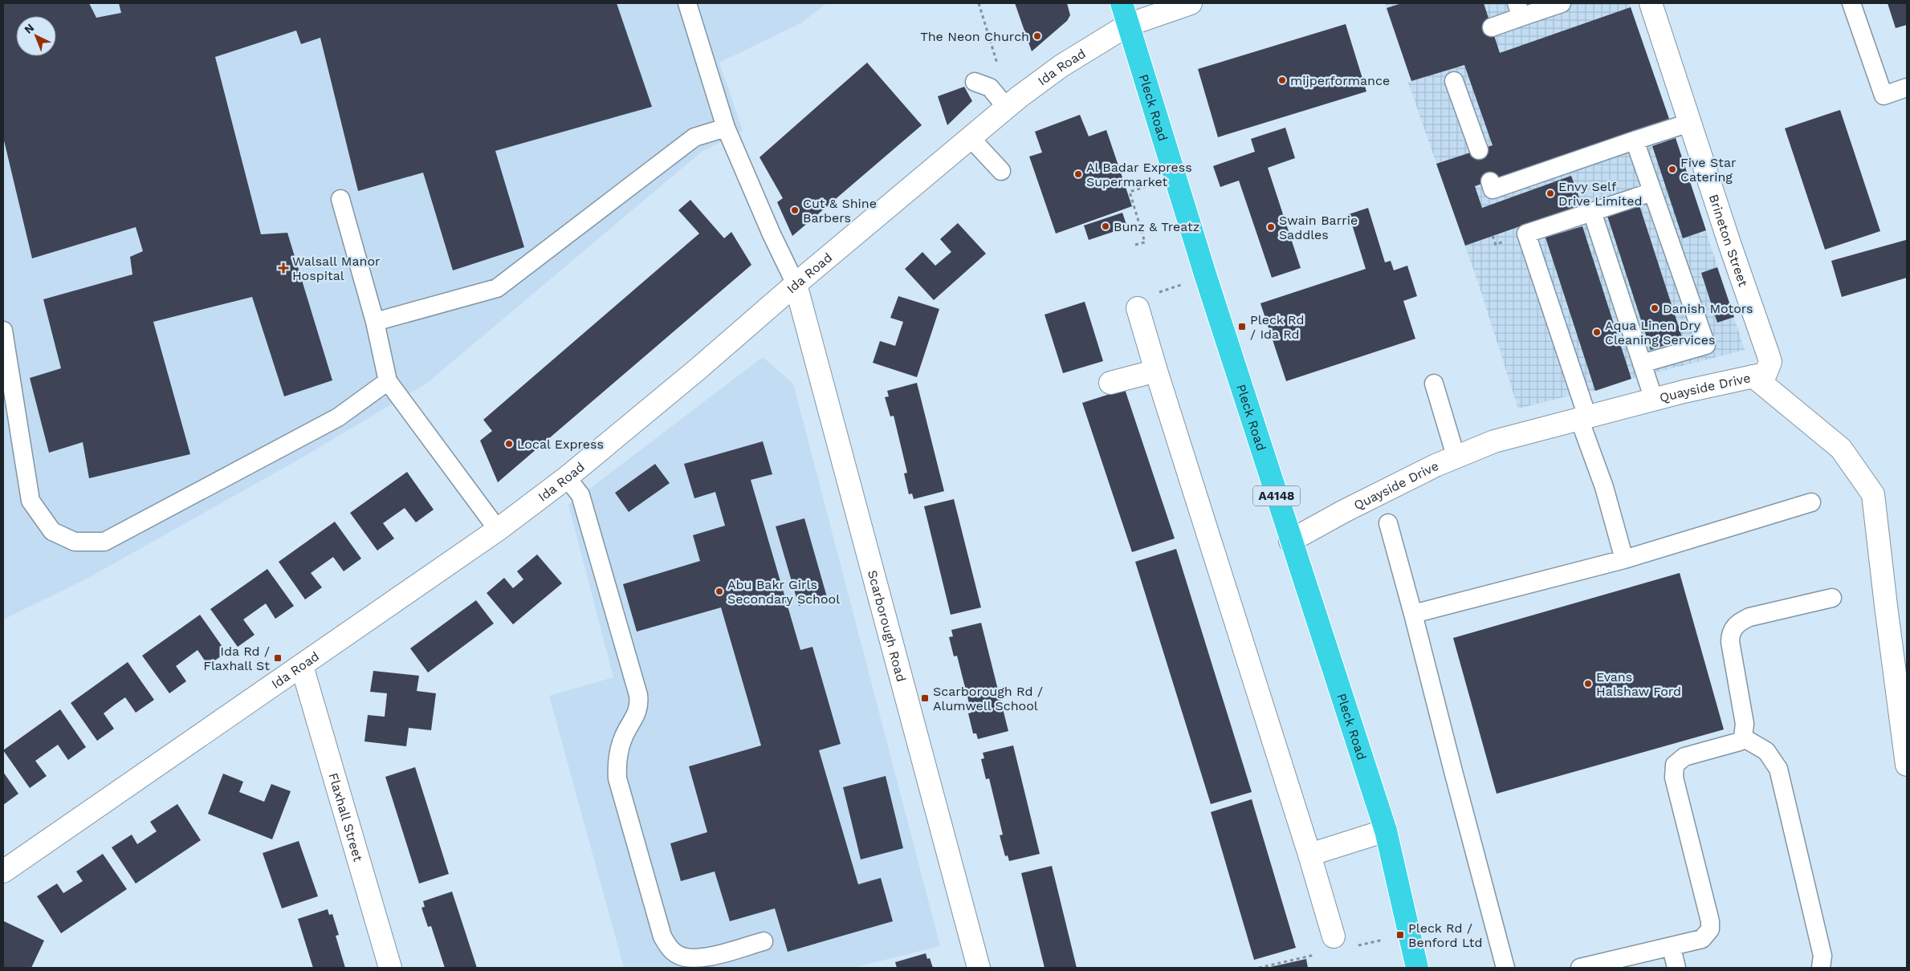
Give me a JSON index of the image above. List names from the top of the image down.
{
  "streets": {
    "highway": ["Pleck Road", "A4148"],
    "street": [
      "Ida Road",
      "Brineton Street",
      "Quayside Drive",
      "Scarborough Road",
      "Flaxhall Street"
    ]
  },
  "crossings": [
    ["Ida Road", "Pleck Road"],
    ["Ida Road", "Scarborough Road"],
    ["Ida Road", "Flaxhall Street"],
    ["Pleck Road", "Quayside Drive"],
    ["Brineton Street", "Quayside Drive"]
  ],
  "places": {
    "other": [
      "The Neon Church",
      "mijperformance",
      "Five Star Catering",
      "Al Badar Express Supermarket",
      "Envy Self Drive Limited",
      "Cut & Shine Barbers",
      "Bunz & Treatz",
      "Swain Barrie Saddles",
      "Danish Motors",
      "Aqua Linen Dry Cleaning Services",
      "Local Express",
      "Abu Bakr Girls Secondary School",
      "Evans Halshaw Ford"
    ],
    "health": ["Walsall Manor Hospital"],
    "transit": [
      "Pleck Rd / Ida Rd",
      "Ida Rd / Flaxhall St",
      "Scarborough Rd / Alumwell School",
      "Pleck Rd / Benford Ltd"
    ]
  },
  "north": "top left"
}
